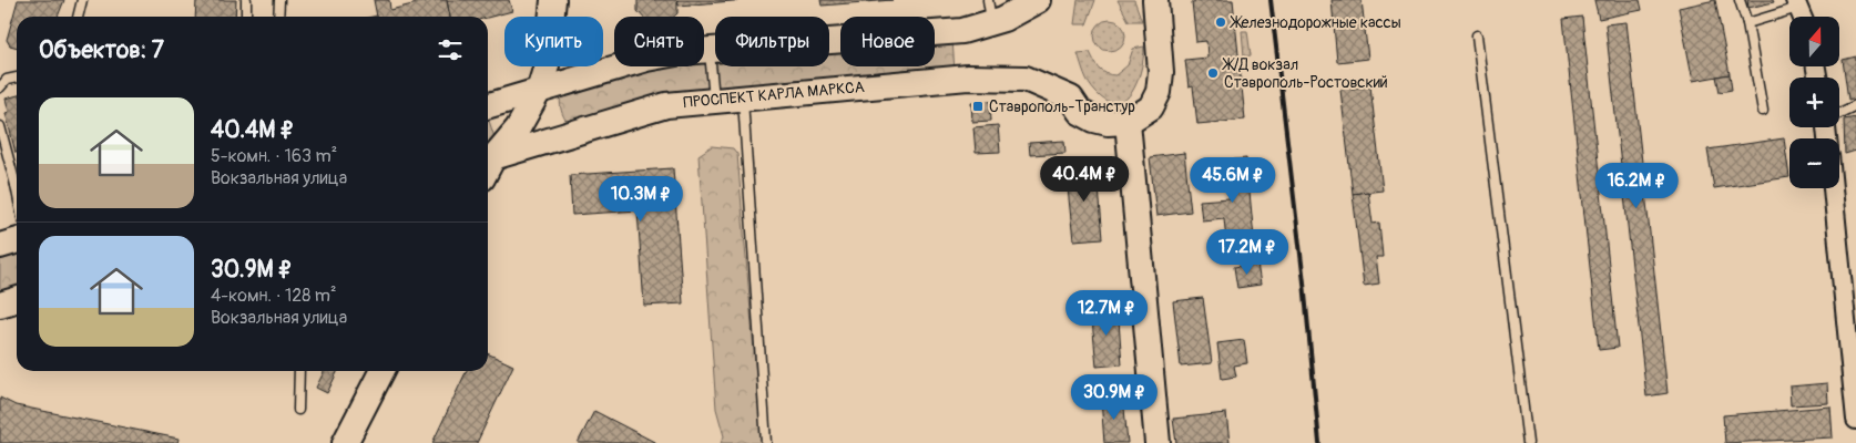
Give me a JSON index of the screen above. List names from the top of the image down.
{
  "streets": {
    "main road": ["ПРОСПЕКТ КАРЛА МАРКСА"]
  },
  "places": {
    "other": ["Железнодорожные кассы", "Ж/Д вокзал Ставрополь-Ростовский"],
    "transit": ["Ставрополь-Транстур"]
  },
  "north": "top",
  "page": {
    "map_buttons": ["+", "−"],
    "chip": [
      "Купить",
      "Снять",
      "Фильтры",
      "Новое"
    ],
    "heading": "Объектов: 7",
    "list": [
      {
        "name": "40.4M ₽",
        "note": "5-комн. · 163 m² · Вокзальная улица"
      },
      {
        "name": "30.9M ₽",
        "note": "4-комн. · 128 m² · Вокзальная улица"
      }
    ],
    "price": [
      "40.4M ₽",
      "45.6M ₽",
      "16.2M ₽",
      "10.3M ₽",
      "17.2M ₽",
      "12.7M ₽",
      "30.9M ₽"
    ]
  }
}
